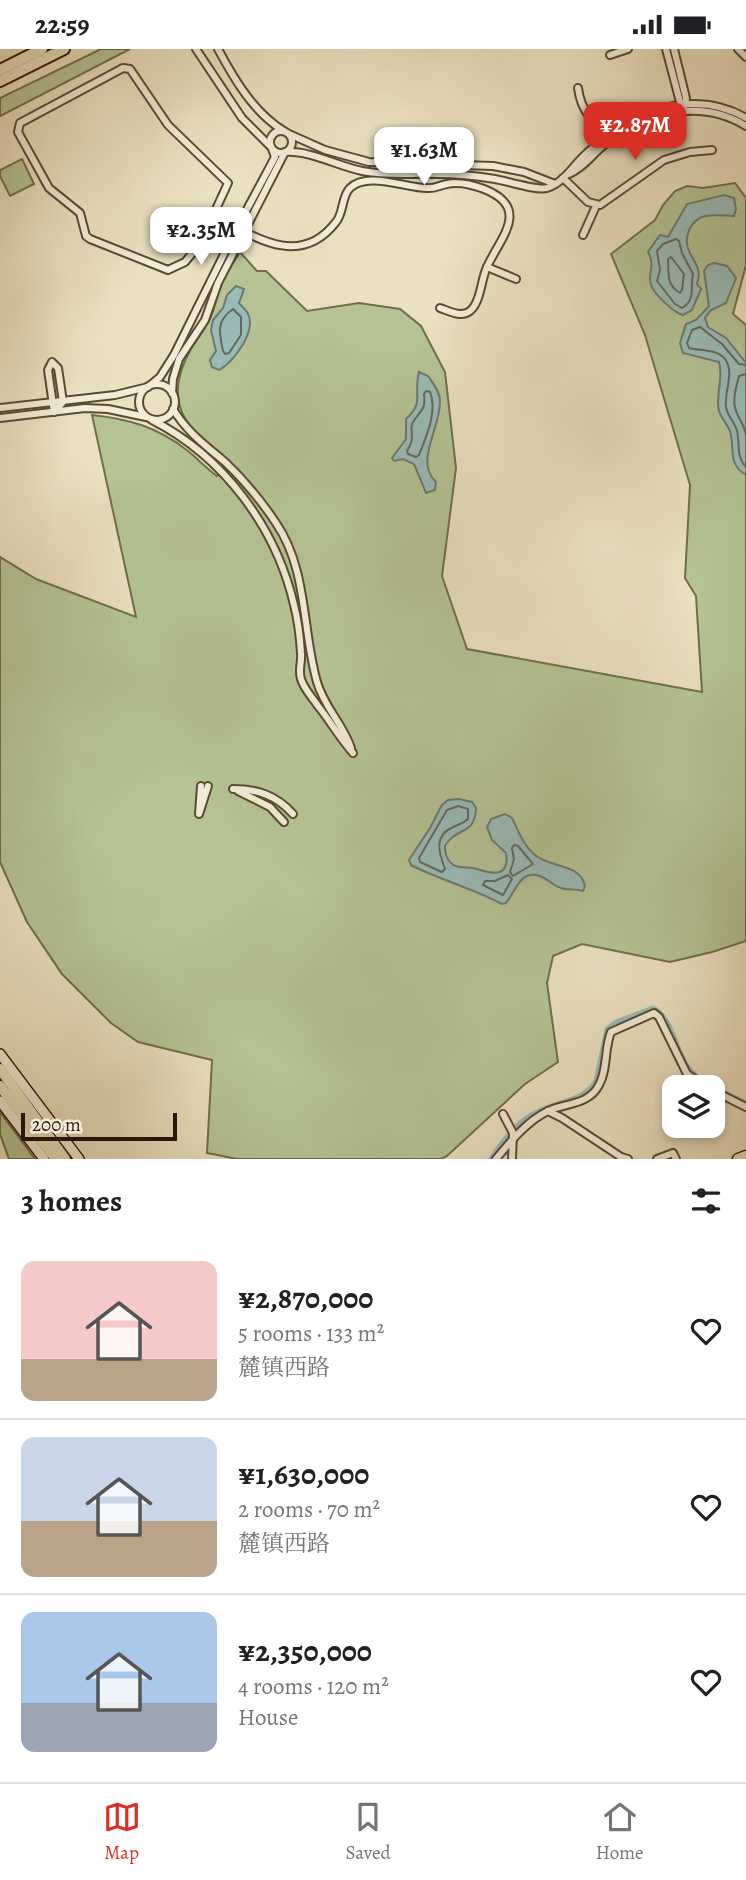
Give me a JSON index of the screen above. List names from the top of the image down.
{
  "scale_bar": "200 m",
  "page": {
    "status": "22:59",
    "price": ["¥2.87M", "¥1.63M", "¥2.35M"],
    "scale": "200 m",
    "heading": "3 homes",
    "list": [
      {
        "name": "¥2,870,000",
        "note": "5 rooms · 133 m² · 麓镇西路"
      },
      {
        "name": "¥1,630,000",
        "note": "2 rooms · 70 m² · 麓镇西路"
      },
      {
        "name": "¥2,350,000",
        "note": "4 rooms · 120 m² · House"
      }
    ],
    "tabs": ["Map", "Saved", "Home"]
  }
}
